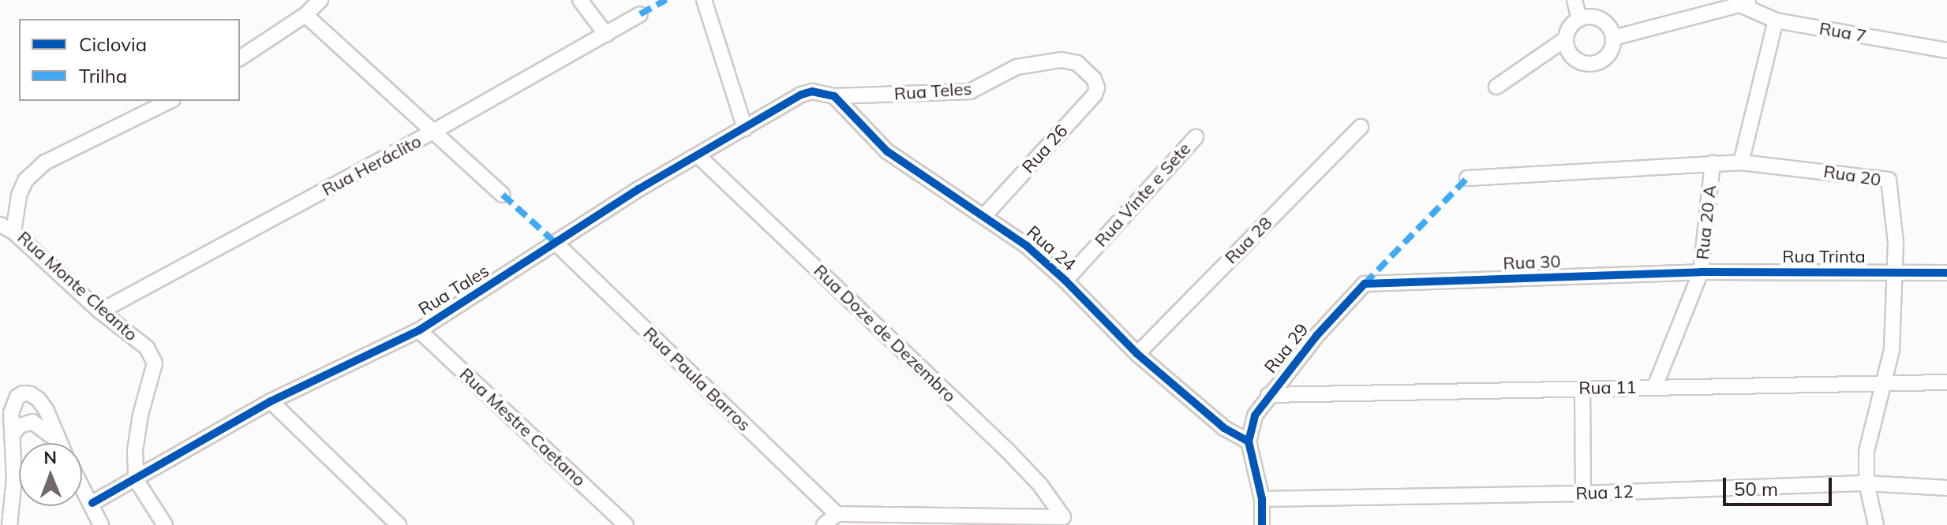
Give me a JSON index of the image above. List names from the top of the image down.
{
  "streets": {
    "street": [
      "Rua 7",
      "Rua Teles",
      "Rua 26",
      "Rua Heráclito",
      "Rua 20",
      "Rua Vinte e Sete",
      "Rua 20 A",
      "Rua 28",
      "Rua 24",
      "Rua Trinta",
      "Rua 30",
      "Rua Monte Cleanto",
      "Rua Tales",
      "Rua Doze de Dezembro",
      "Rua 29",
      "Rua Paula Barros",
      "Rua 11",
      "Rua Mestre Caetano",
      "Rua 12"
    ]
  },
  "crossings": [
    ["Rua Teles", "Rua 26"],
    ["Rua Teles", "Rua 24"],
    ["Rua Teles", "Rua Tales"],
    ["Rua 26", "Rua 24"],
    ["Rua Heráclito", "Rua Monte Cleanto"],
    ["Rua 20", "Rua 20 A"],
    ["Rua 20", "Rua Trinta"],
    ["Rua 20", "Rua 11"],
    ["Rua 20", "Rua 12"],
    ["Rua Vinte e Sete", "Rua 24"],
    ["Rua 20 A", "Rua Trinta"],
    ["Rua 20 A", "Rua 30"],
    ["Rua 20 A", "Rua 11"],
    ["Rua 28", "Rua 24"],
    ["Rua 24", "Rua Tales"],
    ["Rua 24", "Rua 29"],
    ["Rua Trinta", "Rua 30"],
    ["Rua 30", "Rua 29"],
    ["Rua Monte Cleanto", "Rua Tales"],
    ["Rua Tales", "Rua Doze de Dezembro"],
    ["Rua Tales", "Rua Paula Barros"],
    ["Rua Tales", "Rua Mestre Caetano"],
    ["Rua 29", "Rua 11"]
  ],
  "legend": ["Ciclovia", "Trilha"],
  "scale_bar": "50 m",
  "north": "top"
}
